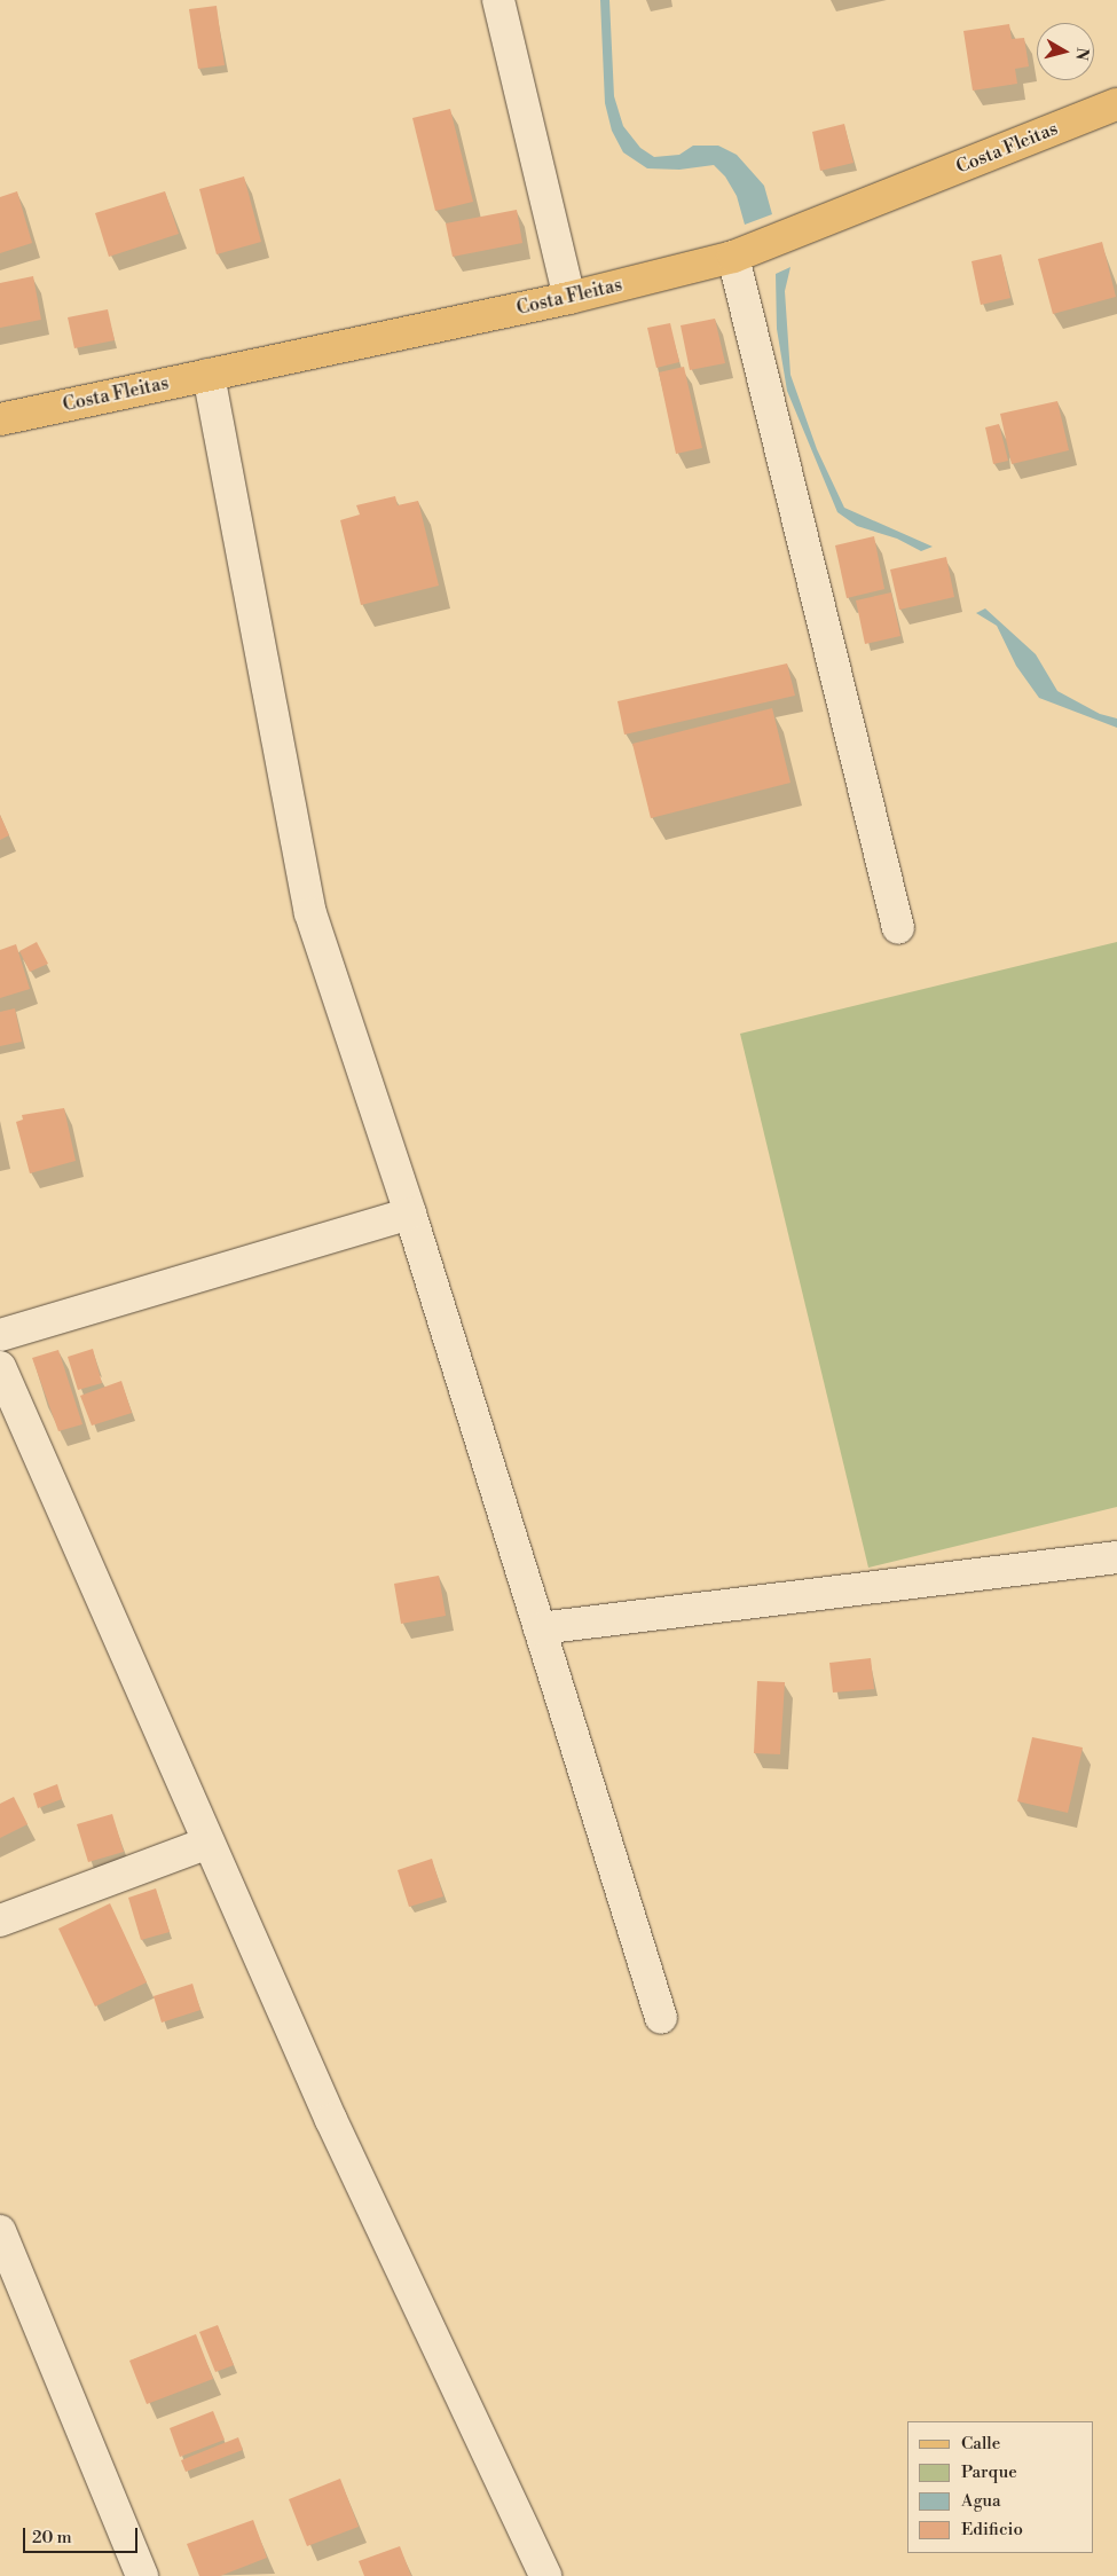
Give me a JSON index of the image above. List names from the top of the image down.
{
  "streets": {
    "main road": ["Costa Fleitas"]
  },
  "legend": [
    "Calle",
    "Parque",
    "Agua",
    "Edificio"
  ],
  "scale_bar": "20 m",
  "north": "right"
}
